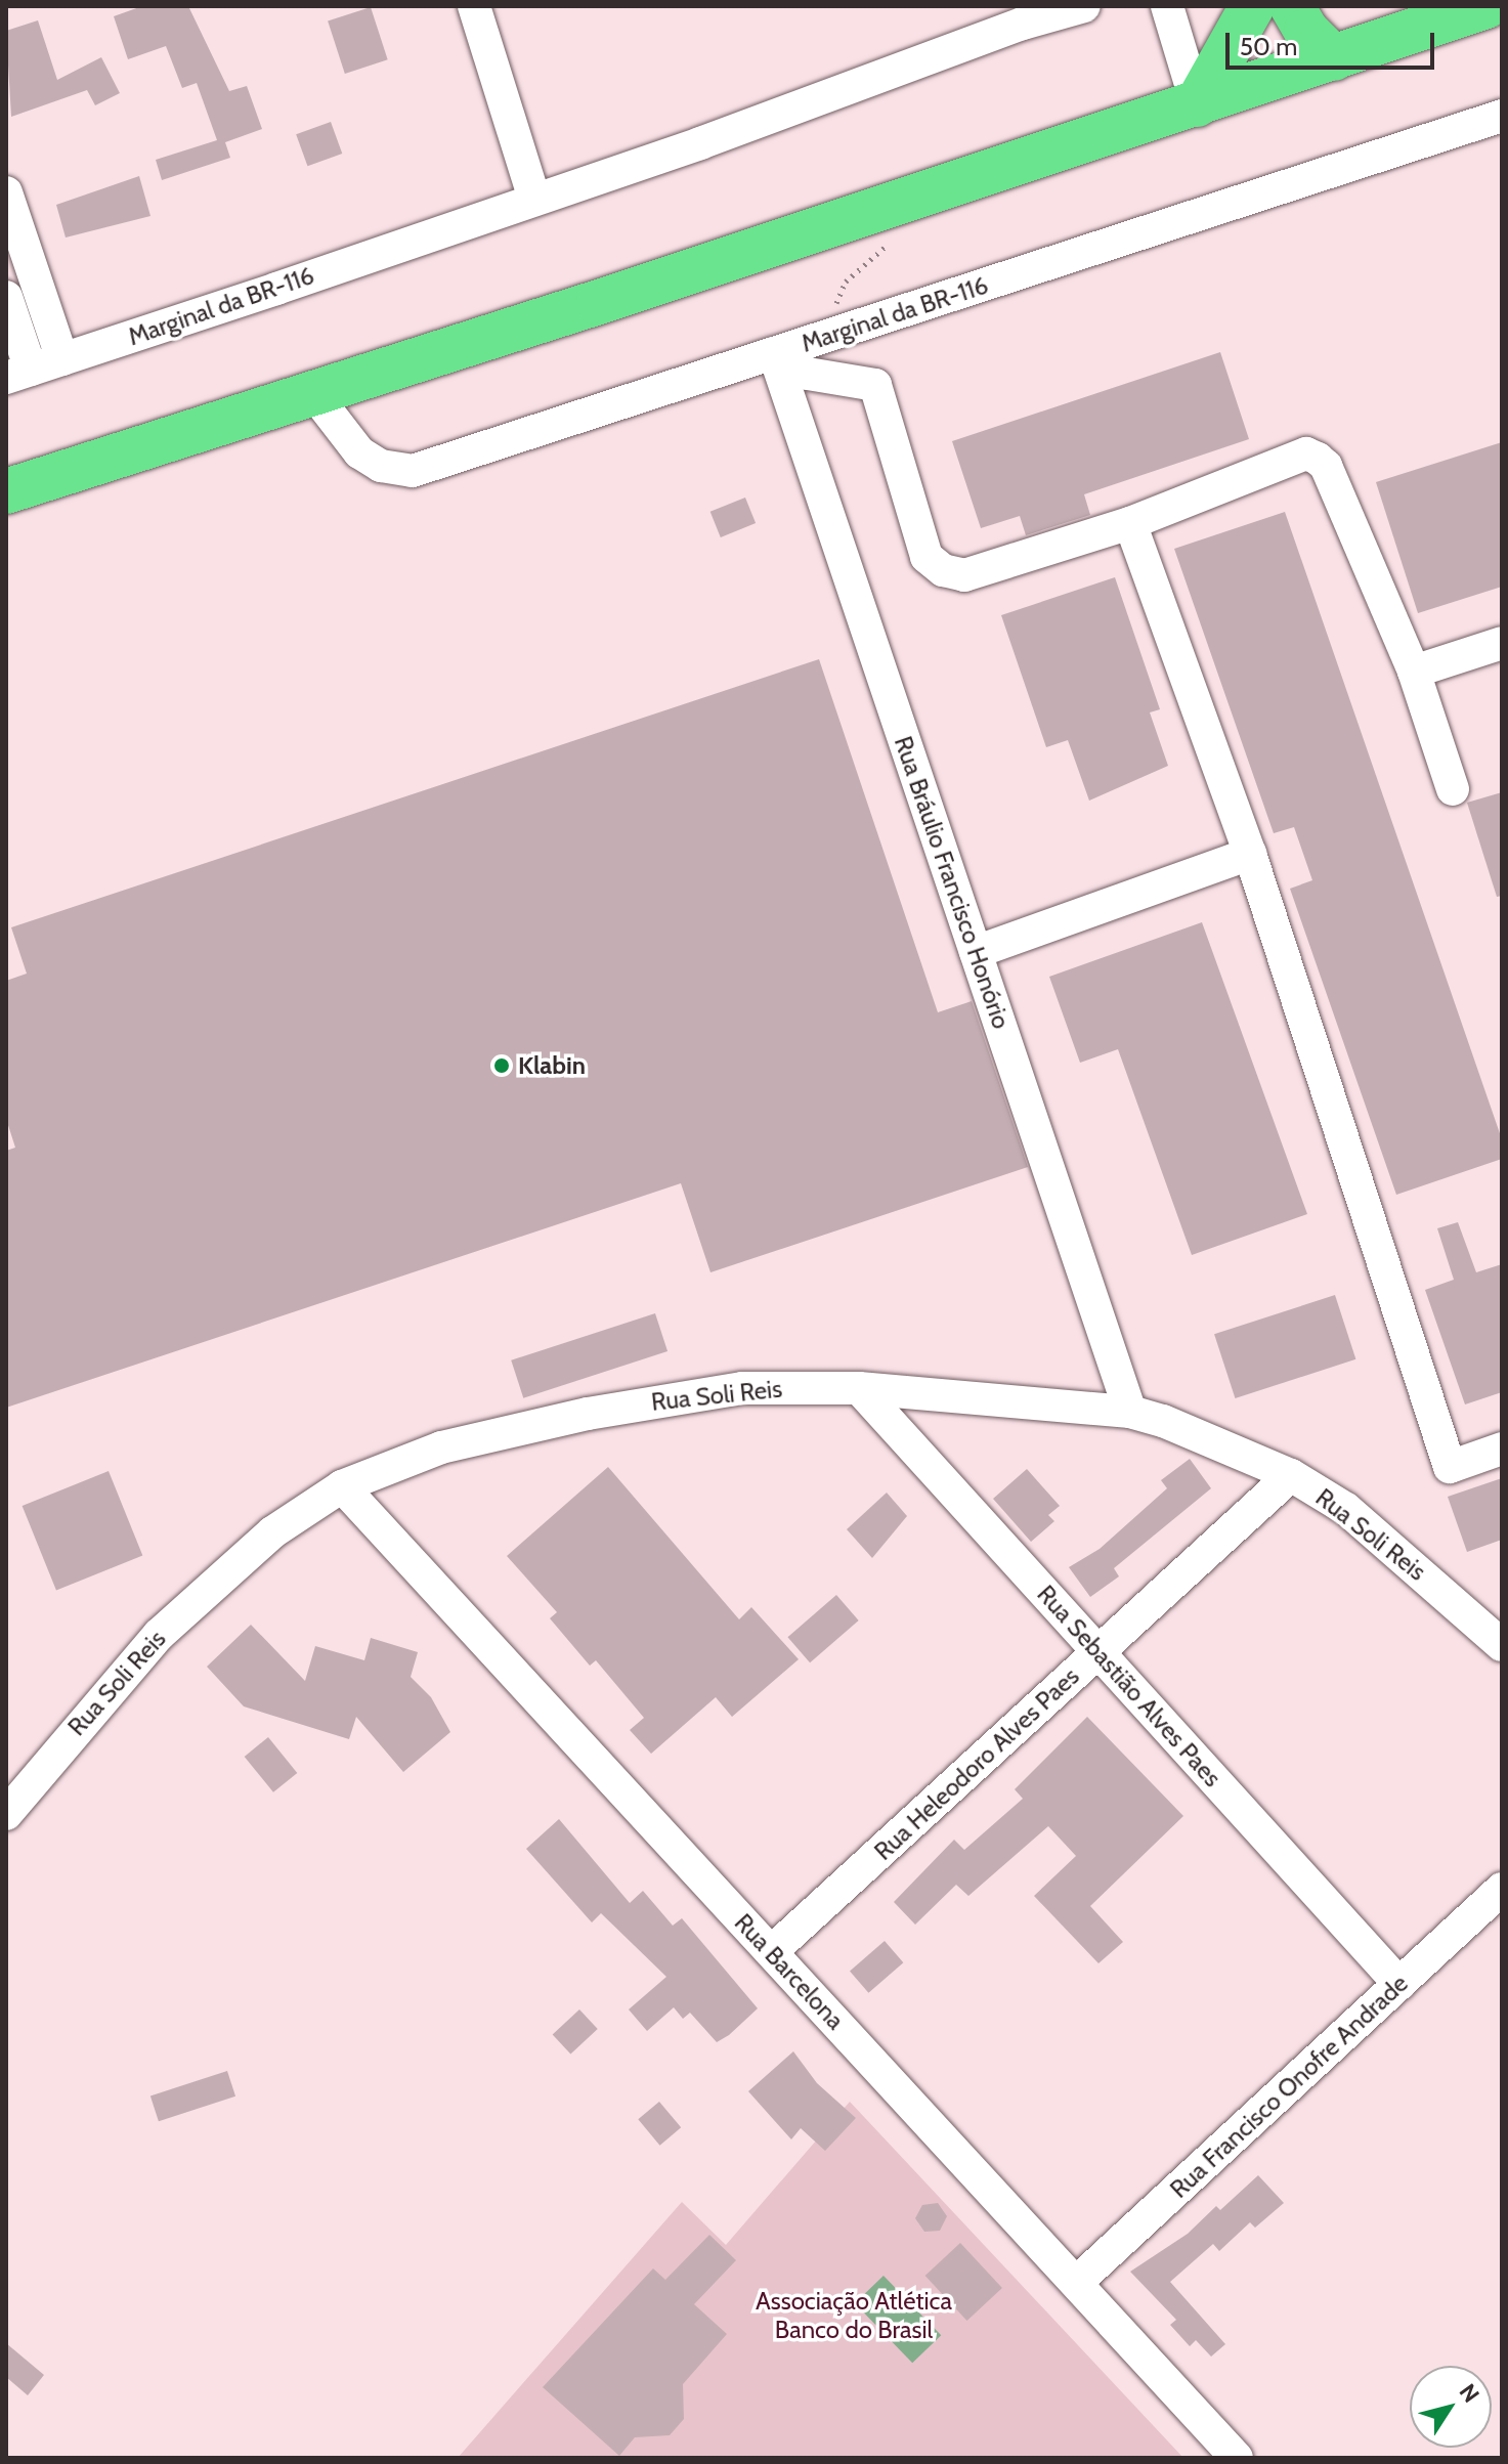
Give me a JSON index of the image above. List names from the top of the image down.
{
  "streets": {
    "street": [
      "Marginal da BR-116",
      "Rua Bráulio Francisco Honório",
      "Rua Soli Reis",
      "Rua Sebastião Alves Paes",
      "Rua Heleodoro Alves Paes",
      "Rua Barcelona",
      "Rua Francisco Onofre Andrade"
    ]
  },
  "crossings": [
    ["Marginal da BR-116", "Rua Bráulio Francisco Honório"],
    ["Rua Bráulio Francisco Honório", "Rua Soli Reis"],
    ["Rua Soli Reis", "Rua Sebastião Alves Paes"],
    ["Rua Soli Reis", "Rua Heleodoro Alves Paes"],
    ["Rua Soli Reis", "Rua Barcelona"],
    ["Rua Sebastião Alves Paes", "Rua Heleodoro Alves Paes"],
    ["Rua Sebastião Alves Paes", "Rua Francisco Onofre Andrade"],
    ["Rua Heleodoro Alves Paes", "Rua Barcelona"],
    ["Rua Barcelona", "Rua Francisco Onofre Andrade"]
  ],
  "parks": ["Associação Atlética Banco do Brasil"],
  "places": ["Klabin"],
  "scale_bar": "50 m",
  "north": "top right"
}
